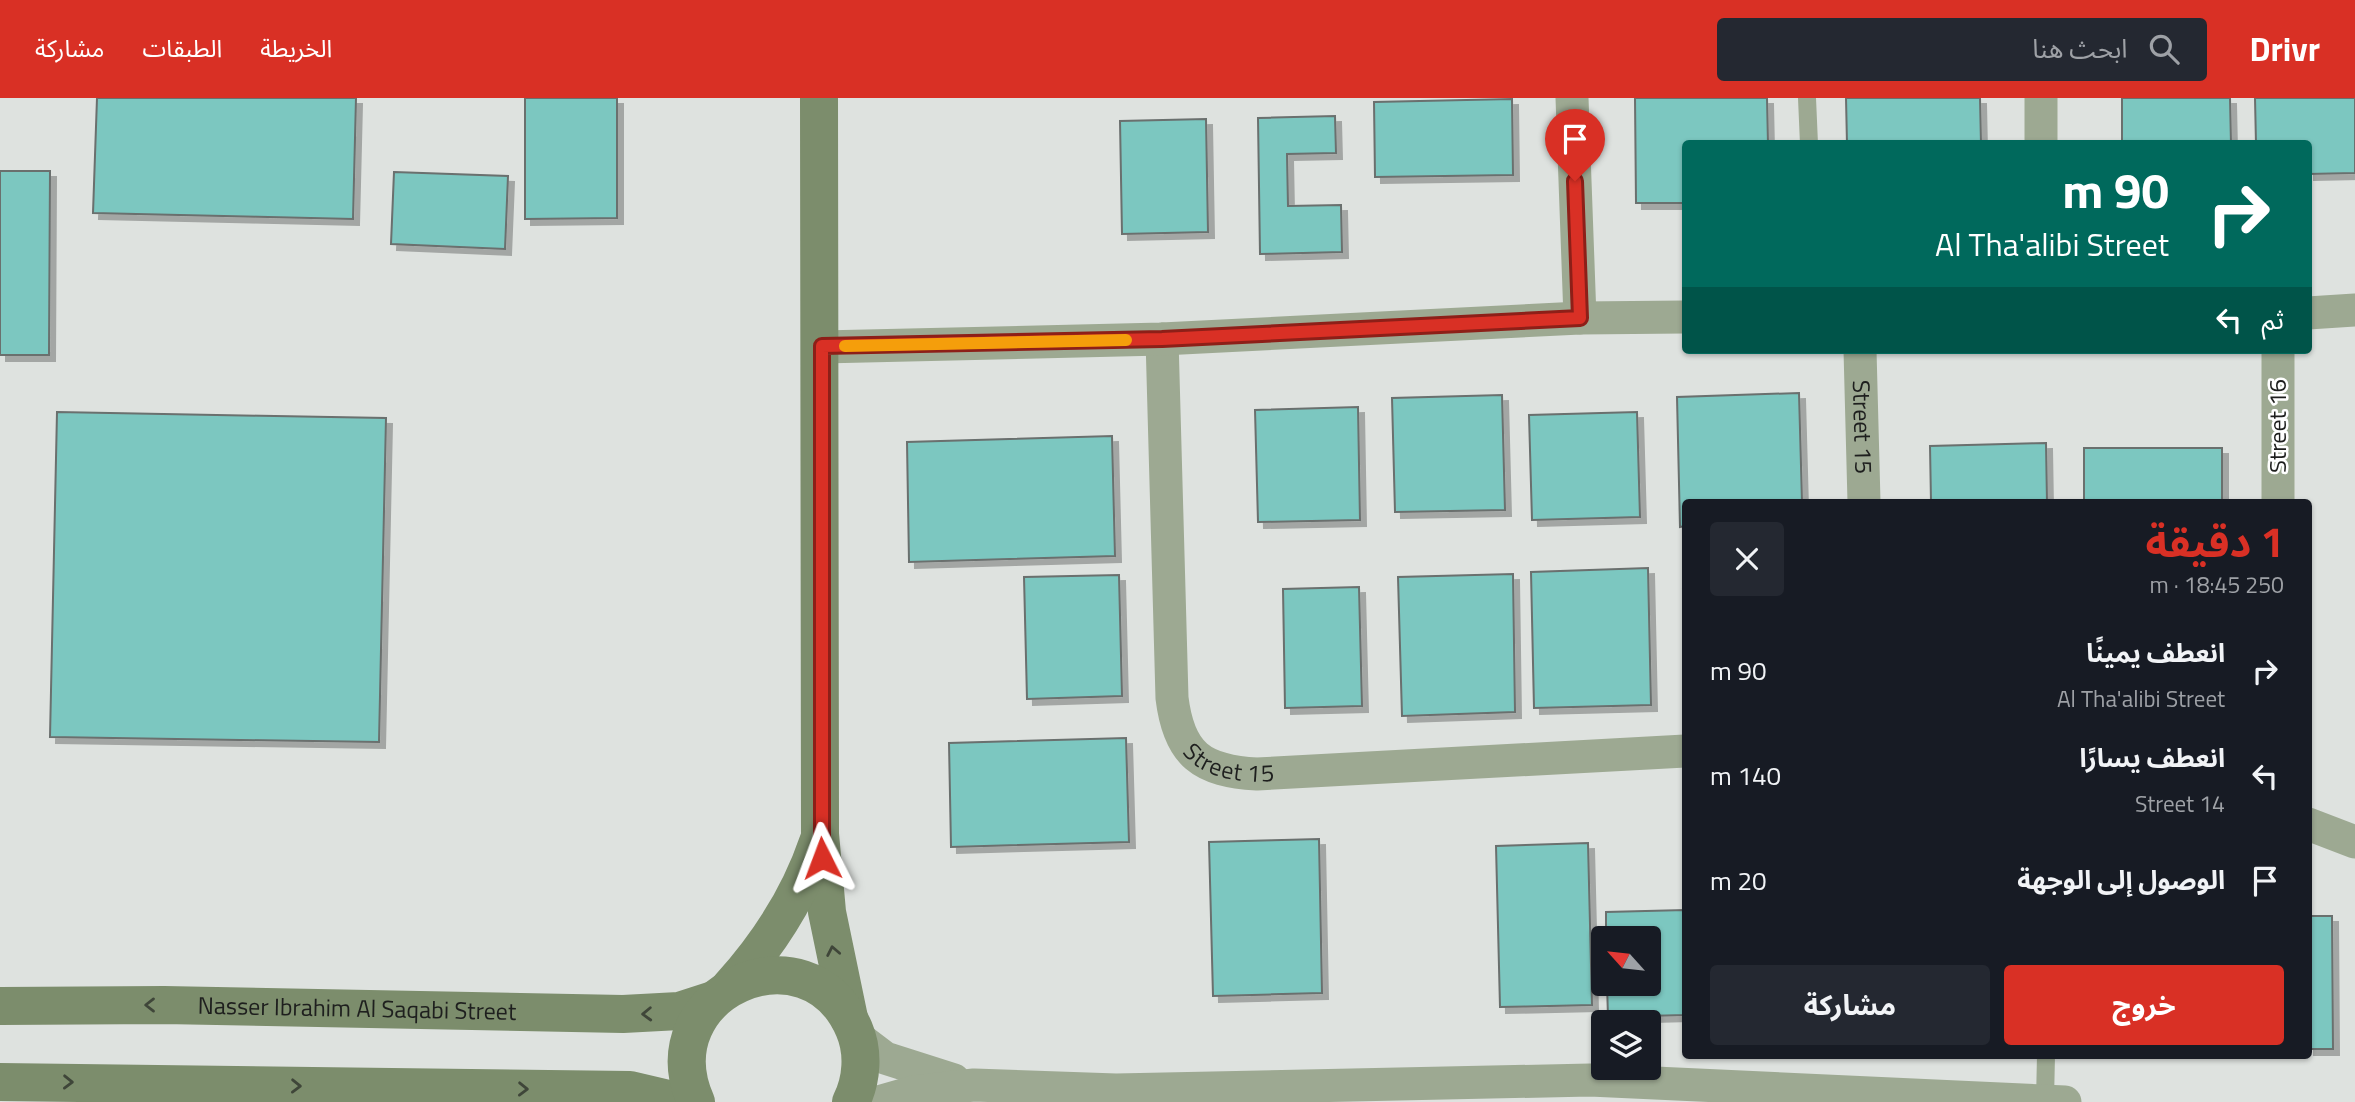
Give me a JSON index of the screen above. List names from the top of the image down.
{
  "streets": {
    "street": ["Street 15", "Street 16", "Nasser Ibrahim Al Saqabi Street"]
  },
  "north": "top left",
  "page": {
    "header": "Drivr",
    "search": "ابحث هنا",
    "nav": ["الخريطة", "الطبقات", "مشاركة"],
    "turn": ["90 m", "Al Tha'alibi Street"],
    "then": "ثم",
    "heading": ["1 دقيقة", "250 m · 18:45"],
    "list": [
      {
        "name": "انعطف يمينًا",
        "note": "Al Tha'alibi Street",
        "value": "90 m"
      },
      {
        "name": "انعطف يسارًا",
        "note": "Street 14",
        "value": "140 m"
      },
      {
        "name": "الوصول إلى الوجهة",
        "value": "20 m"
      }
    ],
    "buttons": ["خروج", "مشاركة"]
  }
}
